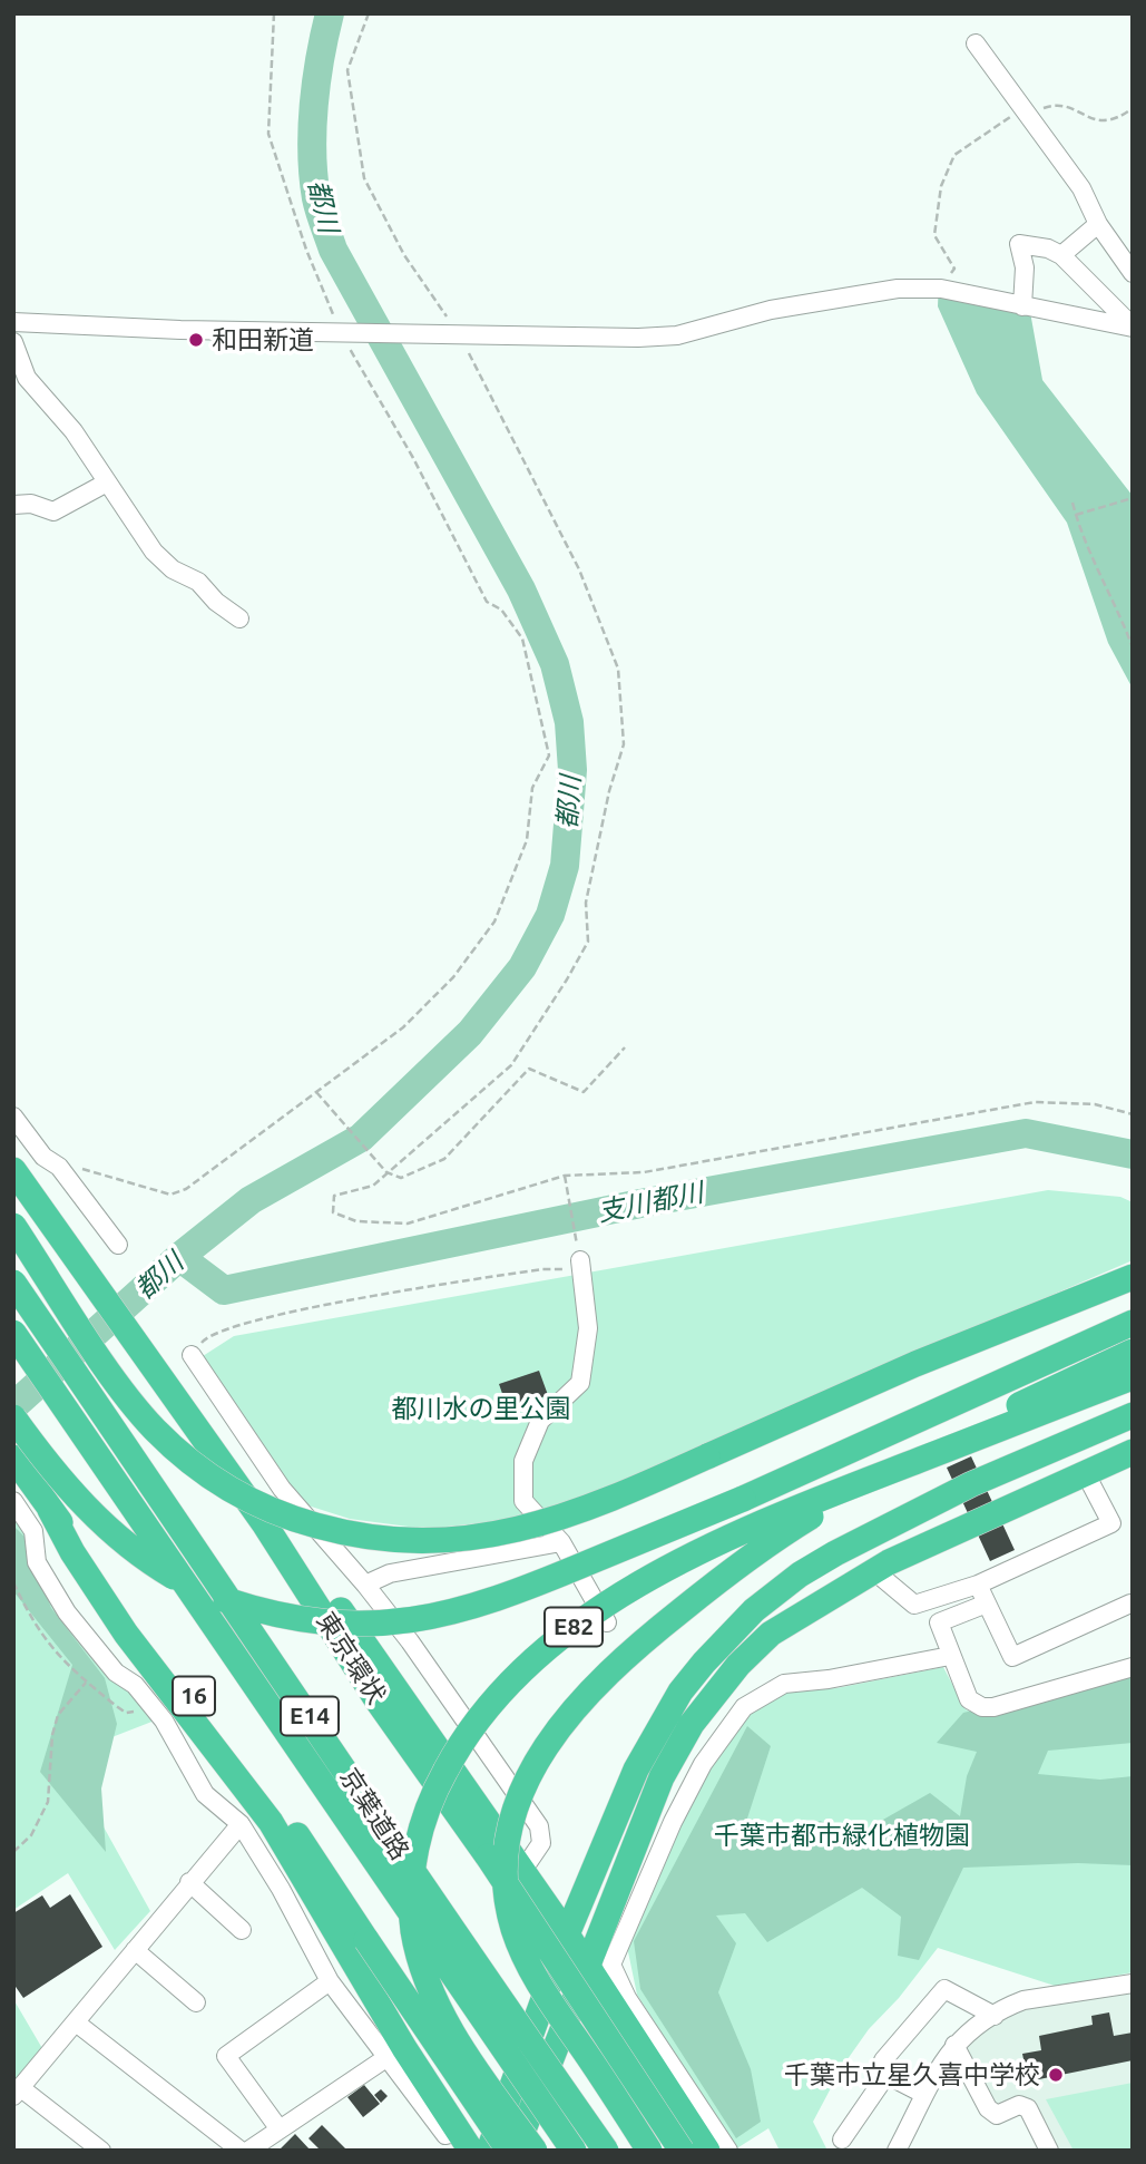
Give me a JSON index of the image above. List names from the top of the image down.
{
  "streets": {
    "highway": [
      "E82",
      "東京環状",
      "16",
      "E14",
      "京葉道路"
    ]
  },
  "water": ["都川", "支川都川"],
  "parks": ["都川水の里公園", "千葉市都市緑化植物園"],
  "places": ["和田新道", "千葉市立星久喜中学校"]
}
